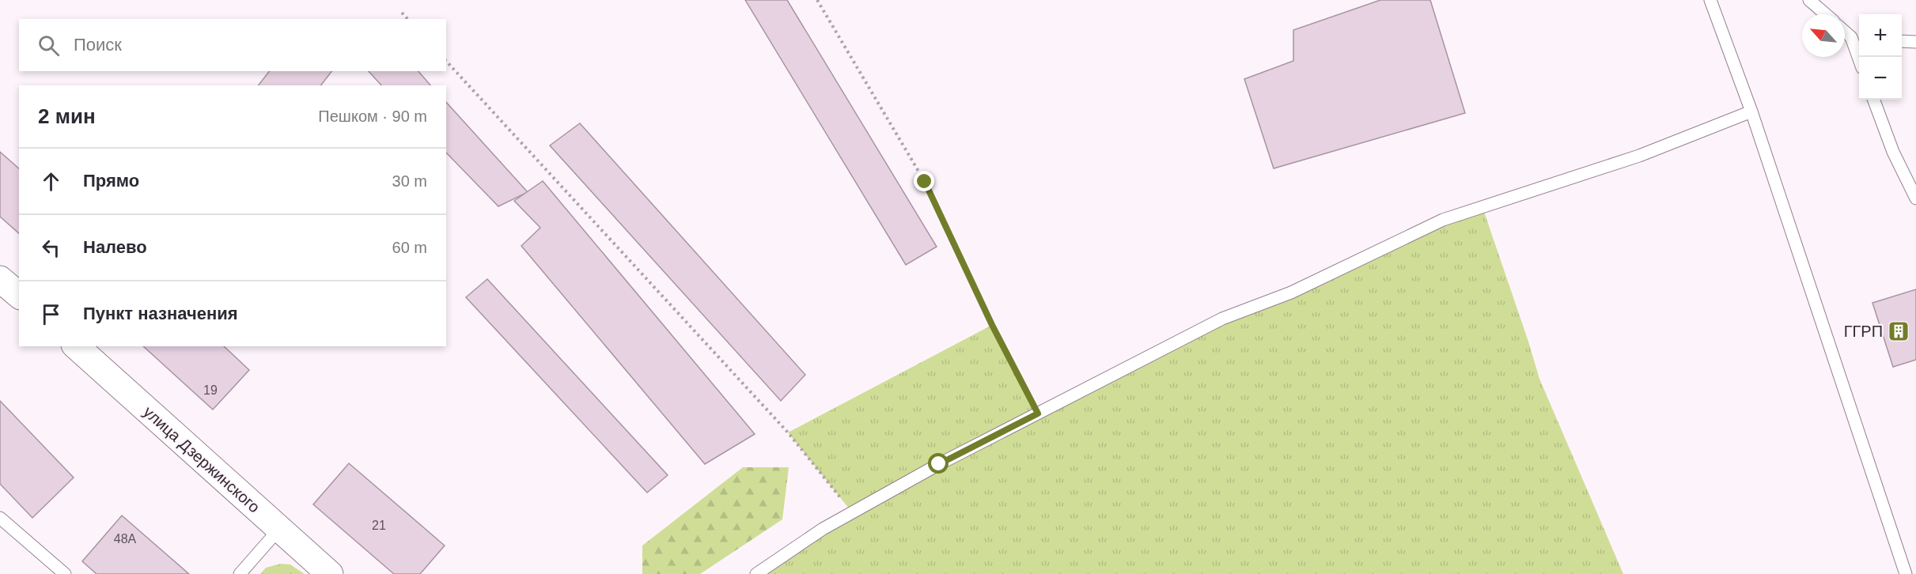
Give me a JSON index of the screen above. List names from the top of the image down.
{
  "streets": {
    "street": ["улица Дзержинского"]
  },
  "places": {
    "building": ["ГГРП"]
  },
  "house_numbers": ["19", "21", "48А"],
  "north": "top left",
  "page": {
    "map_buttons": ["+", "−"],
    "search": "Поиск",
    "heading": ["2 мин", "Пешком · 90 m"],
    "list": [
      ["Прямо", "30 m"],
      ["Налево", "60 m"],
      "Пункт назначения"
    ]
  }
}
